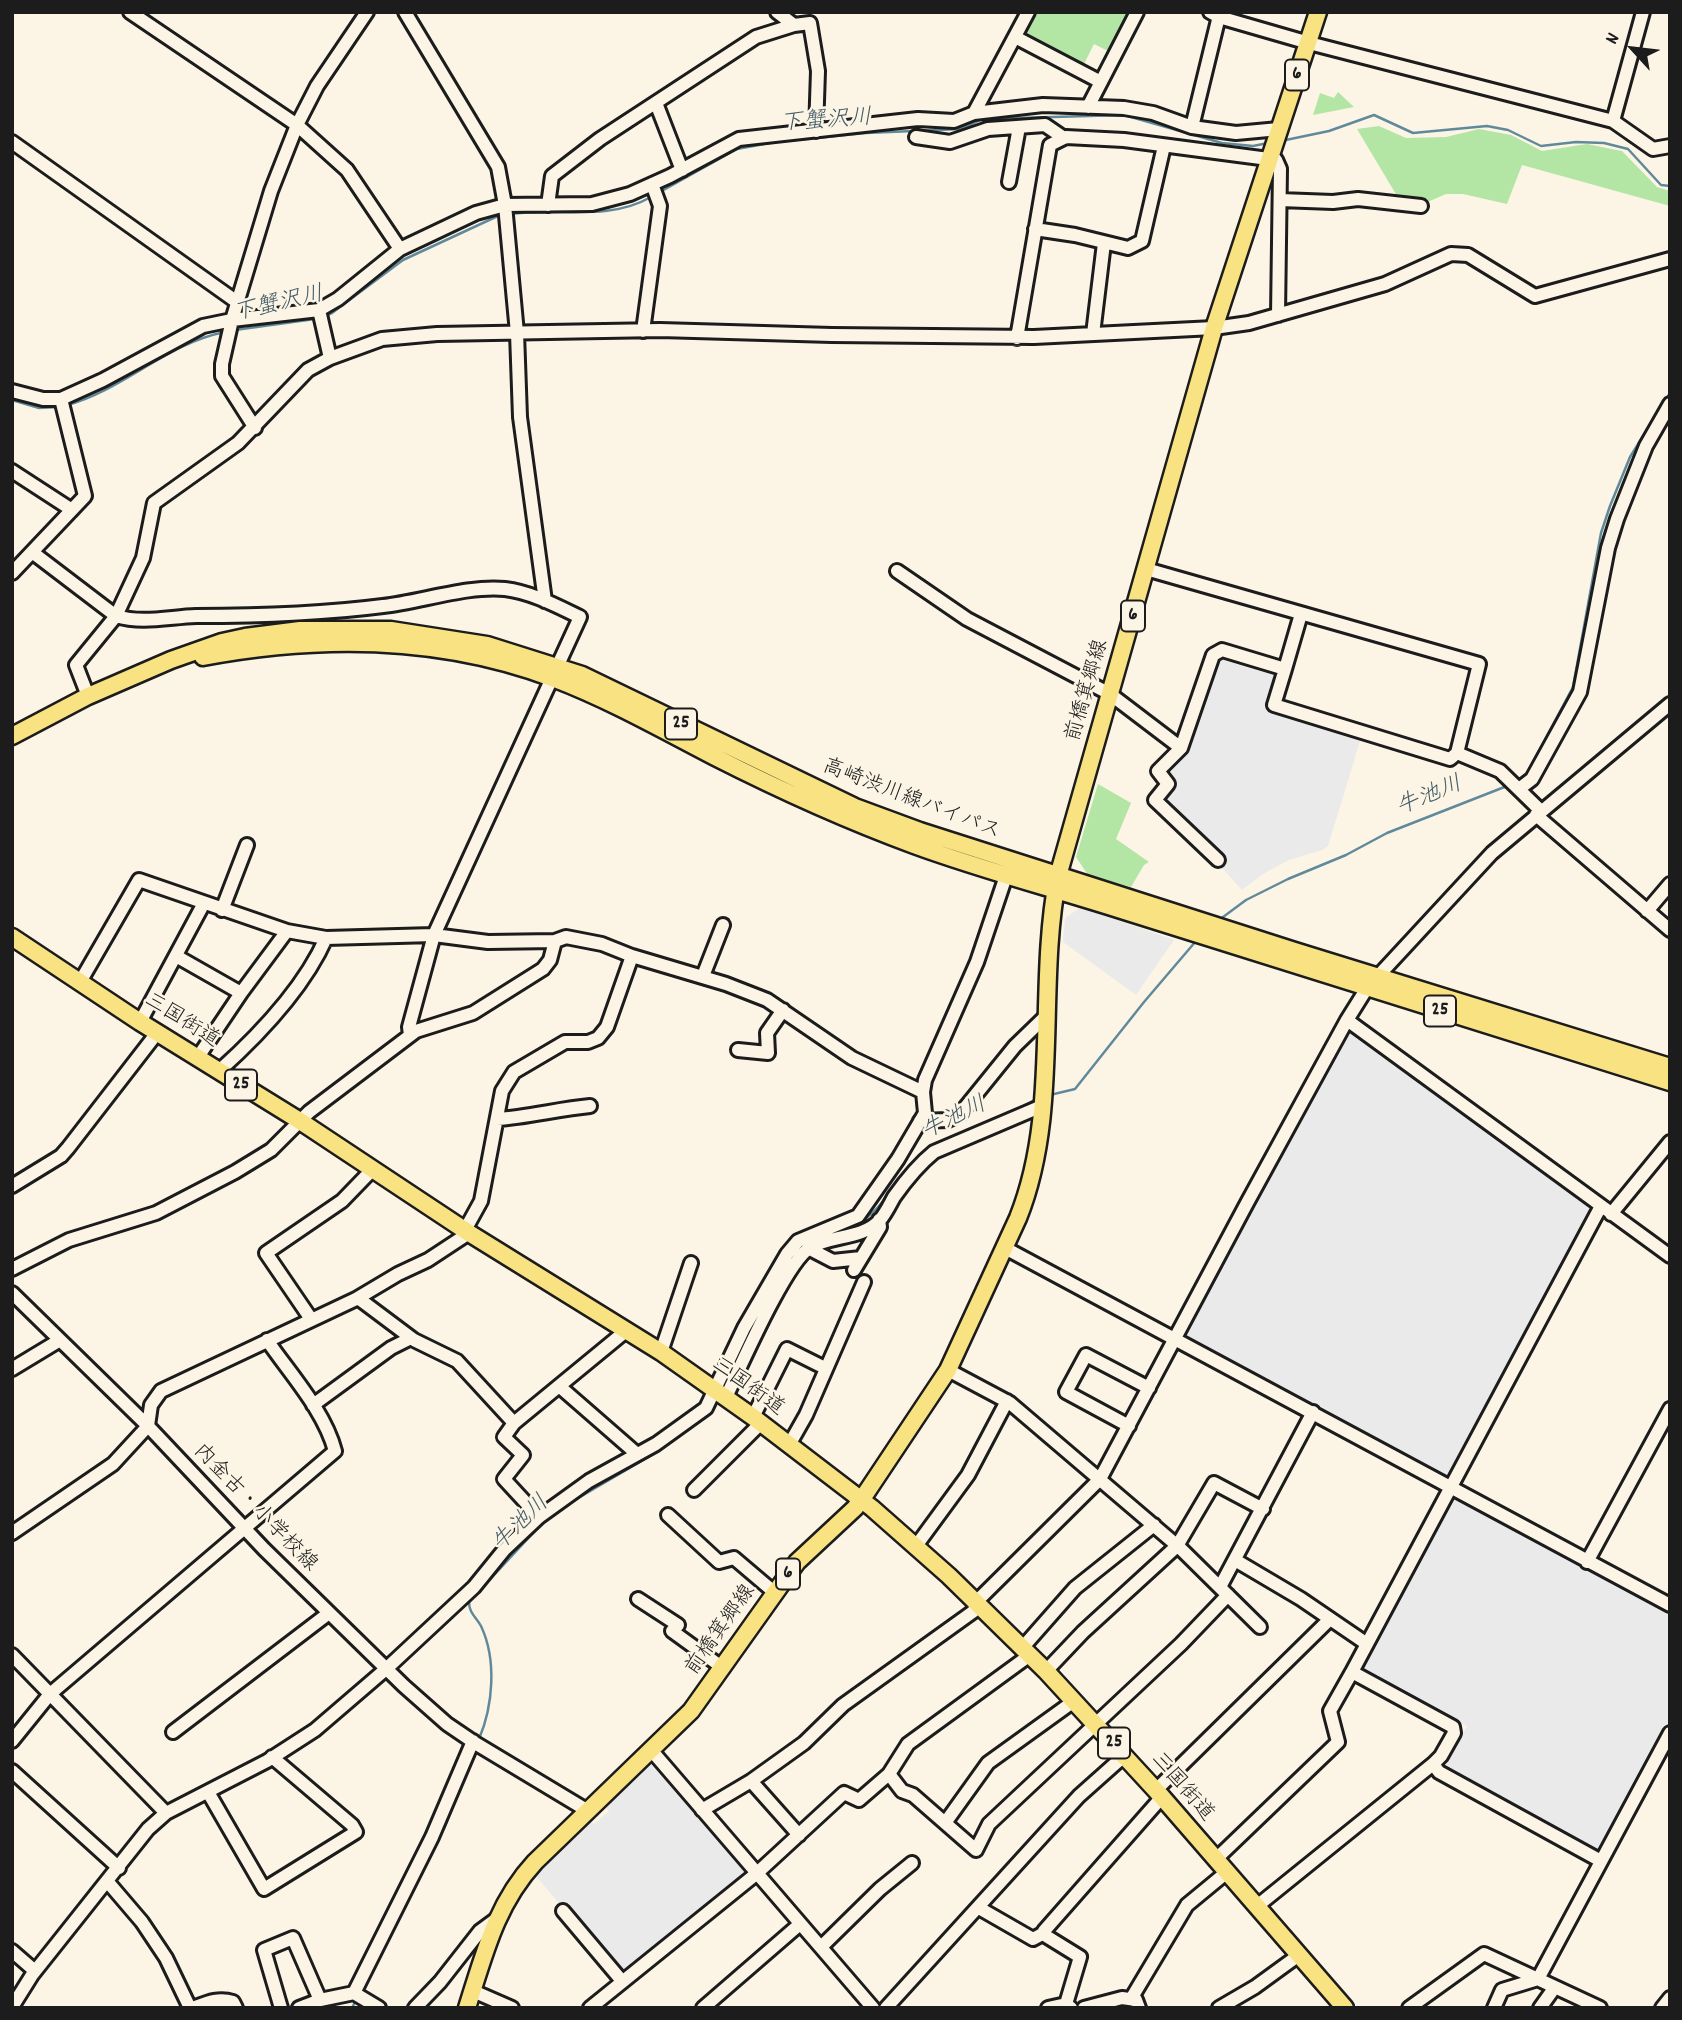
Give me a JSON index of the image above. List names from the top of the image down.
{
  "streets": {
    "main road": [
      "6",
      "前橋箕郷線",
      "25",
      "高崎渋川線バイパス",
      "三国街道"
    ],
    "street": ["内金古・小学校線"]
  },
  "crossings": [
    ["前橋箕郷線", "高崎渋川線バイパス"],
    ["前橋箕郷線", "三国街道"],
    ["前橋箕郷線", "内金古・小学校線"]
  ],
  "water": ["下蟹沢川", "牛池川"],
  "north": "top left"
}
